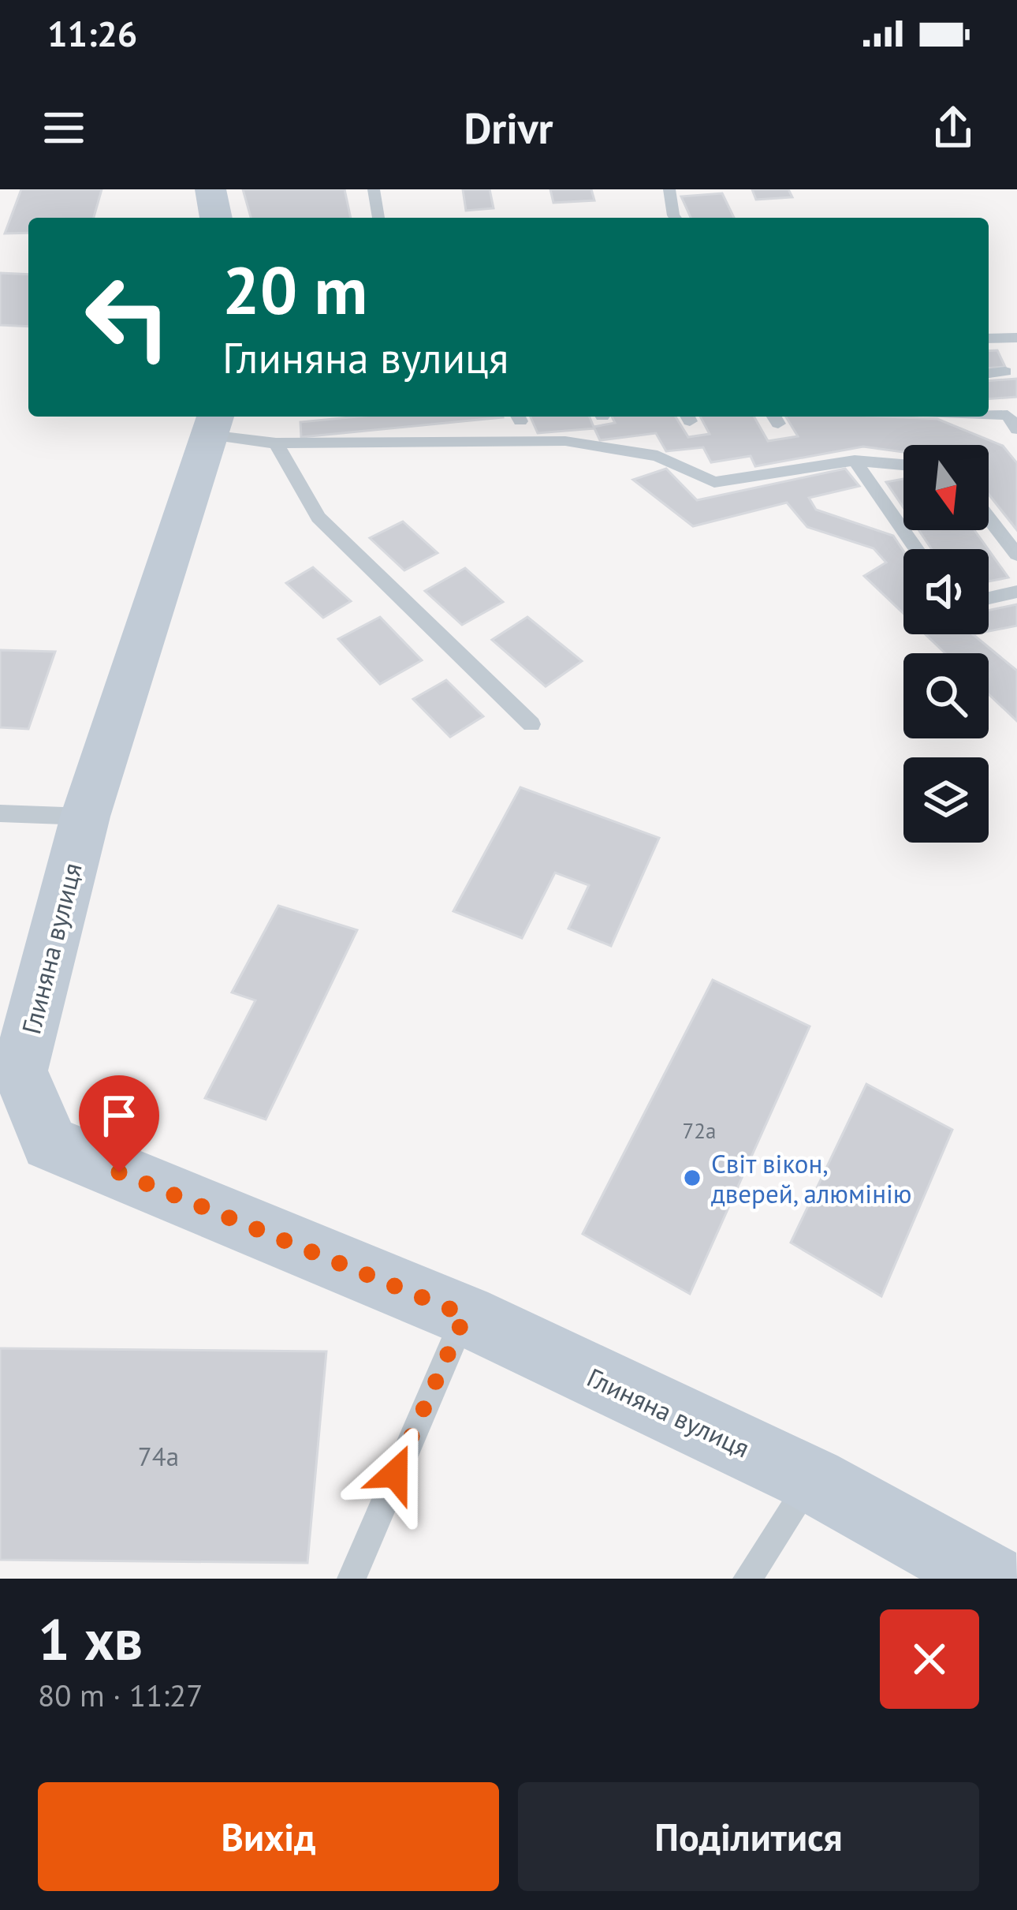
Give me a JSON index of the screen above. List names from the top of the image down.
{
  "streets": {
    "street": ["Глиняна вулиця"]
  },
  "places": ["Світ вікон, дверей, алюмінію"],
  "house_numbers": ["72а", "74а"],
  "north": "bottom",
  "page": {
    "status": "11:26",
    "header": "Drivr",
    "turn": ["20 m", "Глиняна вулиця"],
    "heading": ["1 хв", "80 m · 11:27"],
    "buttons": ["Вихід", "Поділитися"]
  }
}
